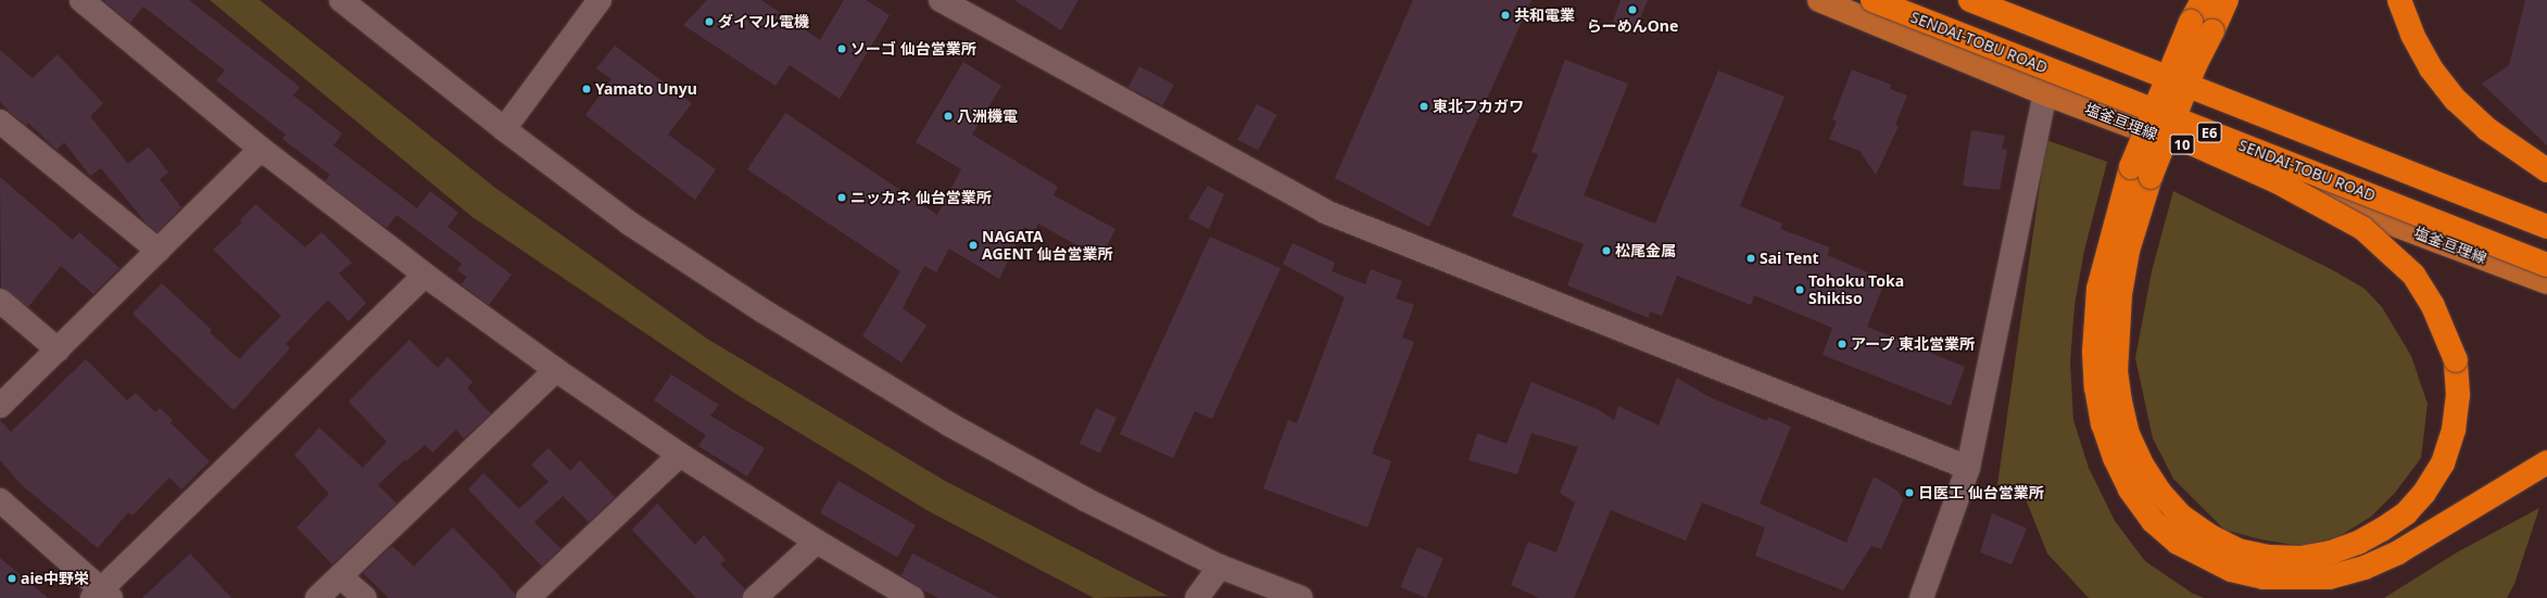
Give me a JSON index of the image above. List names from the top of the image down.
{
  "streets": {
    "highway": ["SENDAI-TOBU ROAD", "E6"],
    "main road": ["塩釜亘理線", "10"]
  },
  "places": [
    "らーめんOne",
    "共和電業",
    "ダイマル電機",
    "ソーゴ 仙台営業所",
    "Yamato Unyu",
    "東北フカガワ",
    "八洲機電",
    "ニッカネ 仙台営業所",
    "NAGATA AGENT 仙台営業所",
    "松尾金属",
    "Sai Tent",
    "Tohoku Toka Shikiso",
    "アープ 東北営業所",
    "日医工 仙台営業所",
    "aie中野栄"
  ]
}
